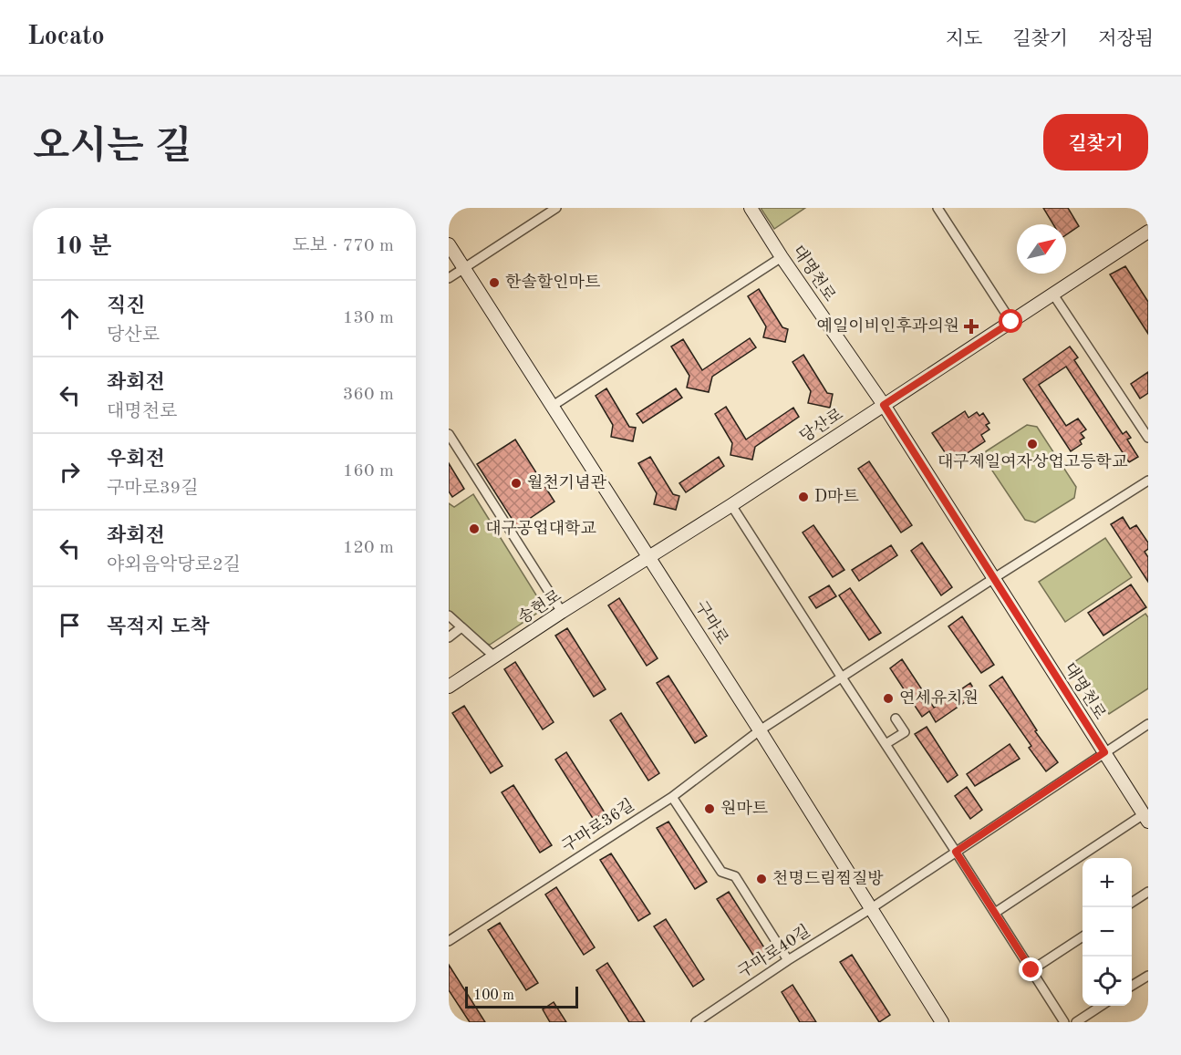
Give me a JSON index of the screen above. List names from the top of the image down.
{
  "streets": {
    "main road": [
      "대명천로",
      "당산로",
      "송현로",
      "구마로"
    ],
    "street": ["구마로36길", "구마로40길"]
  },
  "crossings": [
    ["대명천로", "당산로"],
    ["대명천로", "구마로36길"],
    ["대명천로", "구마로40길"],
    ["당산로", "송현로"],
    ["당산로", "구마로"],
    ["송현로", "구마로"],
    ["구마로", "구마로36길"],
    ["구마로", "구마로40길"]
  ],
  "places": {
    "other": [
      "한솔할인마트",
      "대구제일여자상업고등학교",
      "월천기념관",
      "D마트",
      "대구공업대학교",
      "연세유치원",
      "원마트",
      "천명드림찜질방"
    ],
    "health": ["예일이비인후과의원"]
  },
  "scale_bar": "100 m",
  "north": "top right",
  "page": {
    "header": "Locato",
    "nav": ["지도", "길찾기", "저장됨"],
    "title": "오시는 길",
    "buttons": "길찾기",
    "heading": ["10 분", "도보 · 770 m"],
    "list": [
      ["직진", "당산로", "130 m"],
      ["좌회전", "대명천로", "360 m"],
      ["우회전", "구마로39길", "160 m"],
      ["좌회전", "야외음악당로2길", "120 m"],
      "목적지 도착"
    ],
    "map_buttons": ["+", "−"],
    "scale": "100 m"
  }
}
